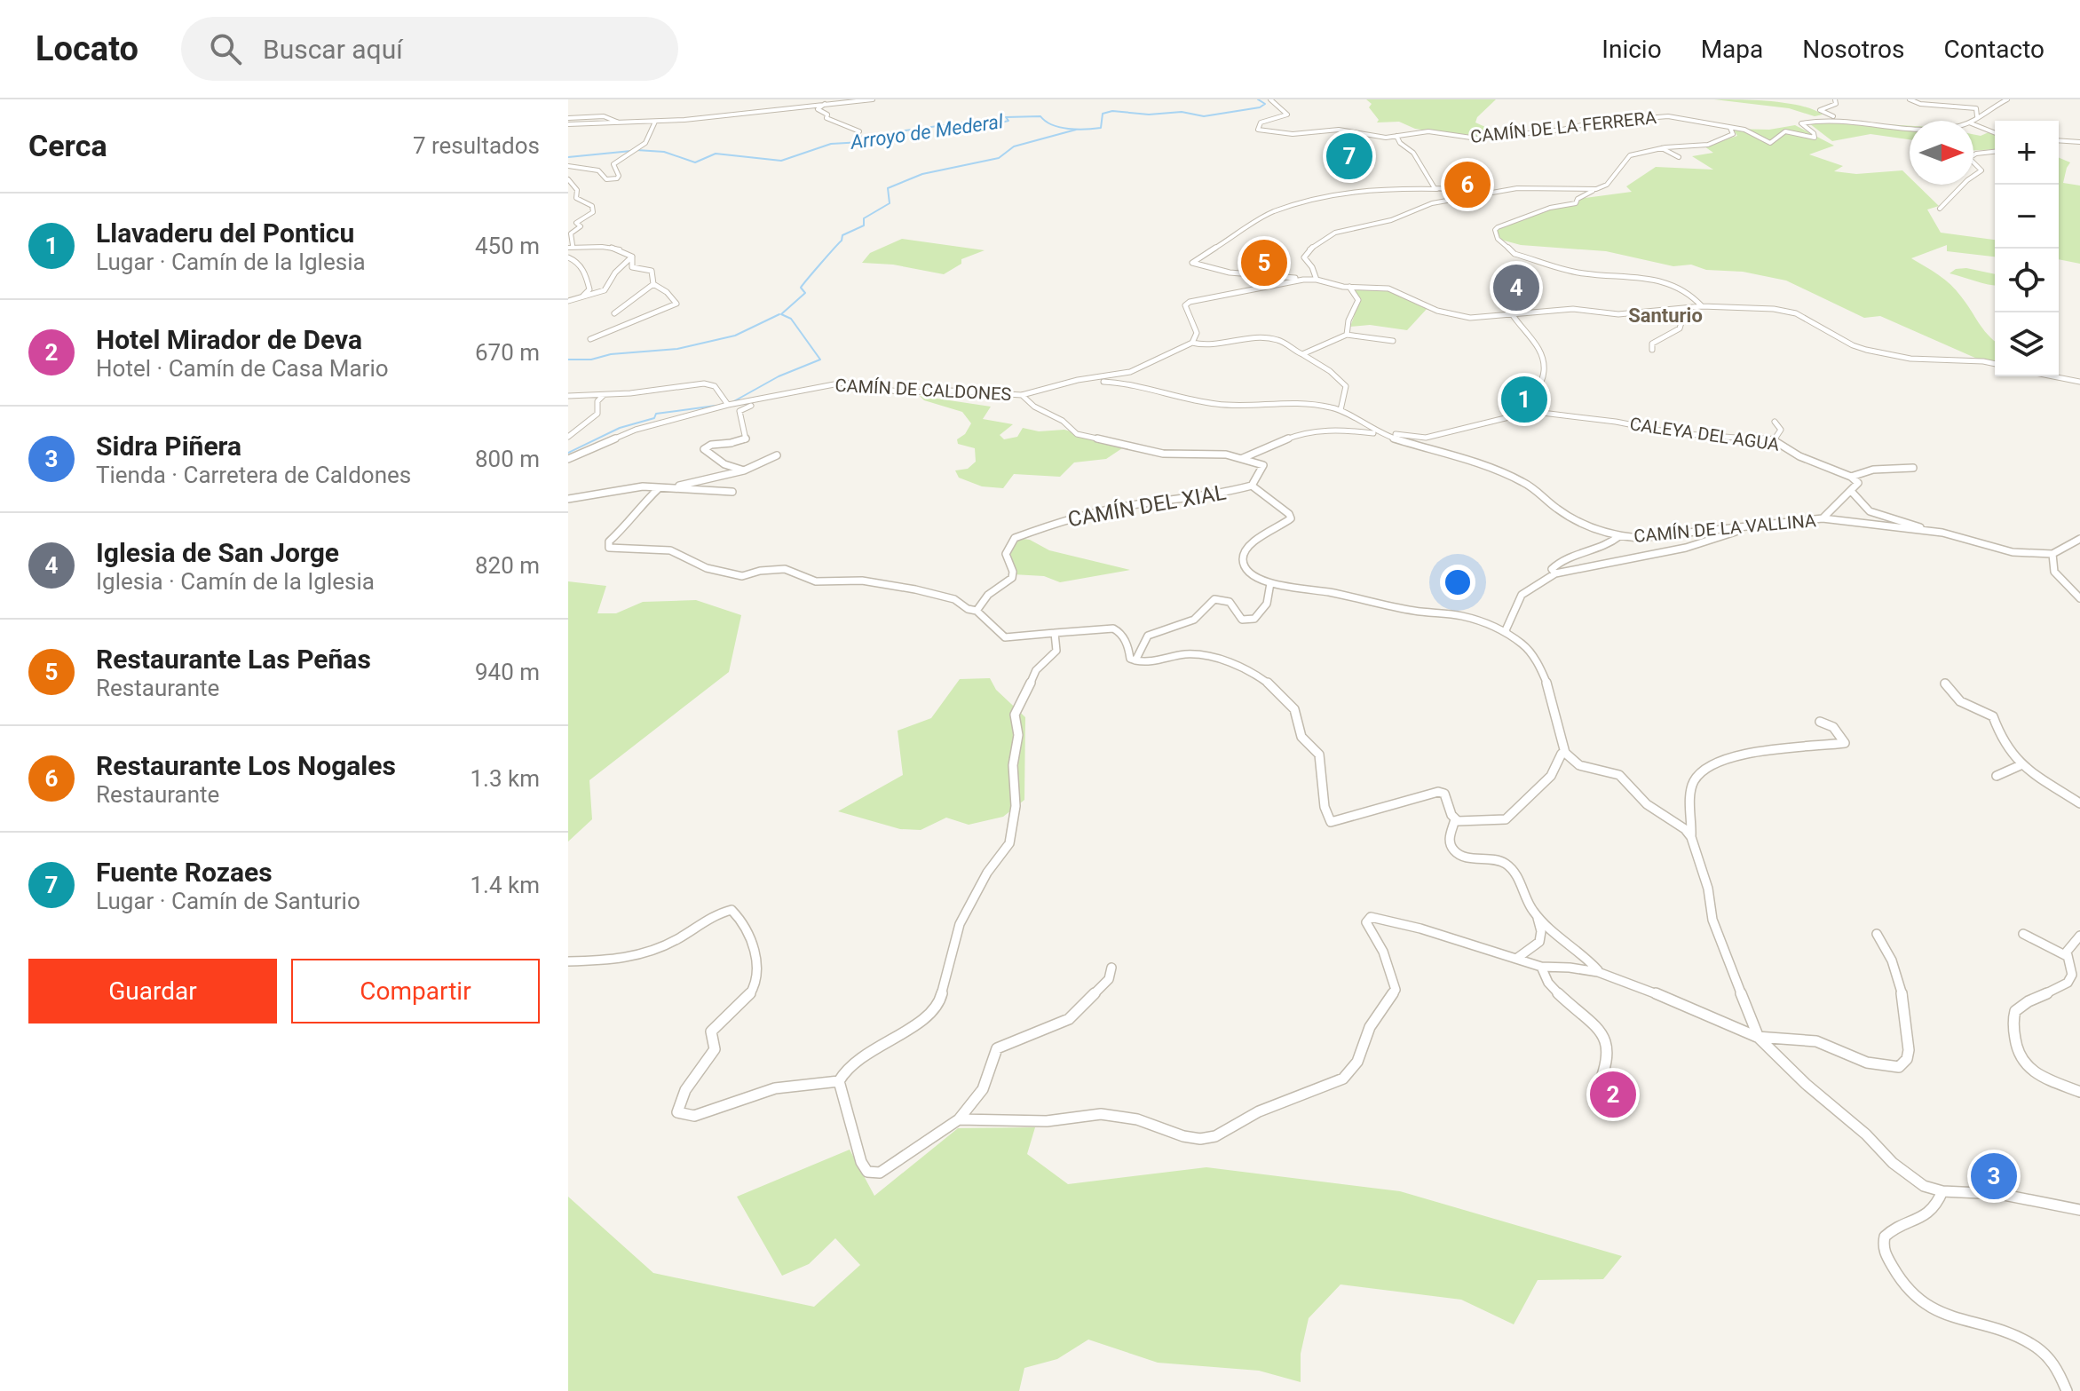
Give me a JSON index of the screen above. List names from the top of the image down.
{
  "streets": {
    "street": [
      "CAMÍN DE LA FERRERA",
      "CAMÍN DE CALDONES",
      "CALEYA DEL AGUA",
      "CAMÍN DEL XIAL",
      "CAMÍN DE LA VALLINA"
    ]
  },
  "districts": ["Santurio"],
  "water": ["Arroyo de Mederal"],
  "north": "right",
  "page": {
    "header": "Locato",
    "search": "Buscar aquí",
    "nav": [
      "Inicio",
      "Mapa",
      "Nosotros",
      "Contacto"
    ],
    "heading": ["Cerca", "7 resultados"],
    "map_buttons": ["+", "−"],
    "pins": [
      "7",
      "6",
      "5",
      "4",
      "1",
      "2",
      "3"
    ],
    "list": [
      {
        "mark": "1",
        "name": "Llavaderu del Ponticu",
        "note": "Lugar · Camín de la Iglesia",
        "value": "450 m"
      },
      {
        "mark": "2",
        "name": "Hotel Mirador de Deva",
        "note": "Hotel · Camín de Casa Mario",
        "value": "670 m"
      },
      {
        "mark": "3",
        "name": "Sidra Piñera",
        "note": "Tienda · Carretera de Caldones",
        "value": "800 m"
      },
      {
        "mark": "4",
        "name": "Iglesia de San Jorge",
        "note": "Iglesia · Camín de la Iglesia",
        "value": "820 m"
      },
      {
        "mark": "5",
        "name": "Restaurante Las Peñas",
        "note": "Restaurante",
        "value": "940 m"
      },
      {
        "mark": "6",
        "name": "Restaurante Los Nogales",
        "note": "Restaurante",
        "value": "1.3 km"
      },
      {
        "mark": "7",
        "name": "Fuente Rozaes",
        "note": "Lugar · Camín de Santurio",
        "value": "1.4 km"
      }
    ],
    "buttons": ["Guardar", "Compartir"]
  }
}
